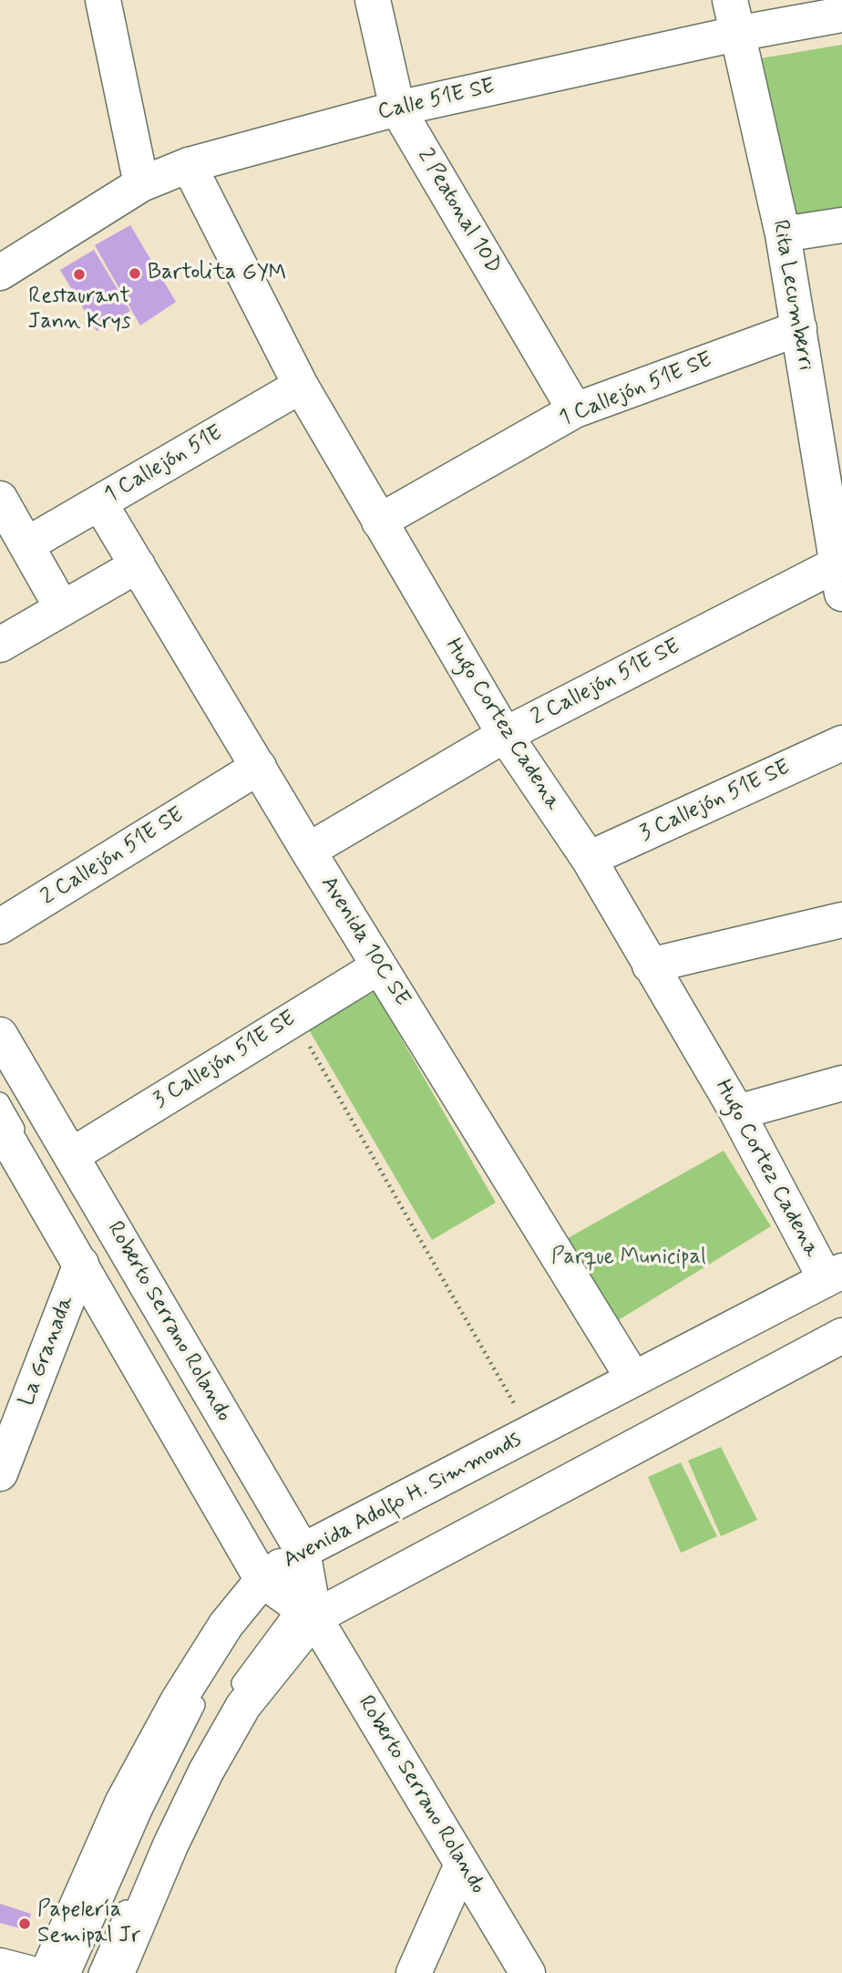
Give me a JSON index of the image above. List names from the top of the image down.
{
  "streets": {
    "street": [
      "Calle 51E SE",
      "2 Peatonal 10D",
      "Rita Lecumberri",
      "1 Callejón 51E SE",
      "1 Callejón 51E",
      "2 Callejón 51E SE",
      "Hugo Cortez Cadena",
      "3 Callejón 51E SE",
      "Avenida 10C SE",
      "Roberto Serrano Rolando",
      "La Granada",
      "Avenida Adolfo H. Simmonds"
    ]
  },
  "crossings": [
    ["Calle 51E SE", "2 Peatonal 10D"],
    ["Calle 51E SE", "Rita Lecumberri"],
    ["Calle 51E SE", "Hugo Cortez Cadena"],
    ["2 Peatonal 10D", "1 Callejón 51E SE"],
    ["Rita Lecumberri", "1 Callejón 51E SE"],
    ["Rita Lecumberri", "2 Callejón 51E SE"],
    ["1 Callejón 51E SE", "Hugo Cortez Cadena"],
    ["1 Callejón 51E", "Hugo Cortez Cadena"],
    ["1 Callejón 51E", "Avenida 10C SE"],
    ["2 Callejón 51E SE", "Hugo Cortez Cadena"],
    ["2 Callejón 51E SE", "Avenida 10C SE"],
    ["Hugo Cortez Cadena", "3 Callejón 51E SE"],
    ["Hugo Cortez Cadena", "Avenida Adolfo H. Simmonds"],
    ["3 Callejón 51E SE", "Avenida 10C SE"],
    ["3 Callejón 51E SE", "Roberto Serrano Rolando"],
    ["Avenida 10C SE", "Avenida Adolfo H. Simmonds"],
    ["Roberto Serrano Rolando", "La Granada"],
    ["Roberto Serrano Rolando", "Avenida Adolfo H. Simmonds"]
  ],
  "parks": ["Parque Municipal"],
  "places": ["Bartolita GYM", "Restaurant Jann Krys", "Papelería Semipal Jr"]
}
